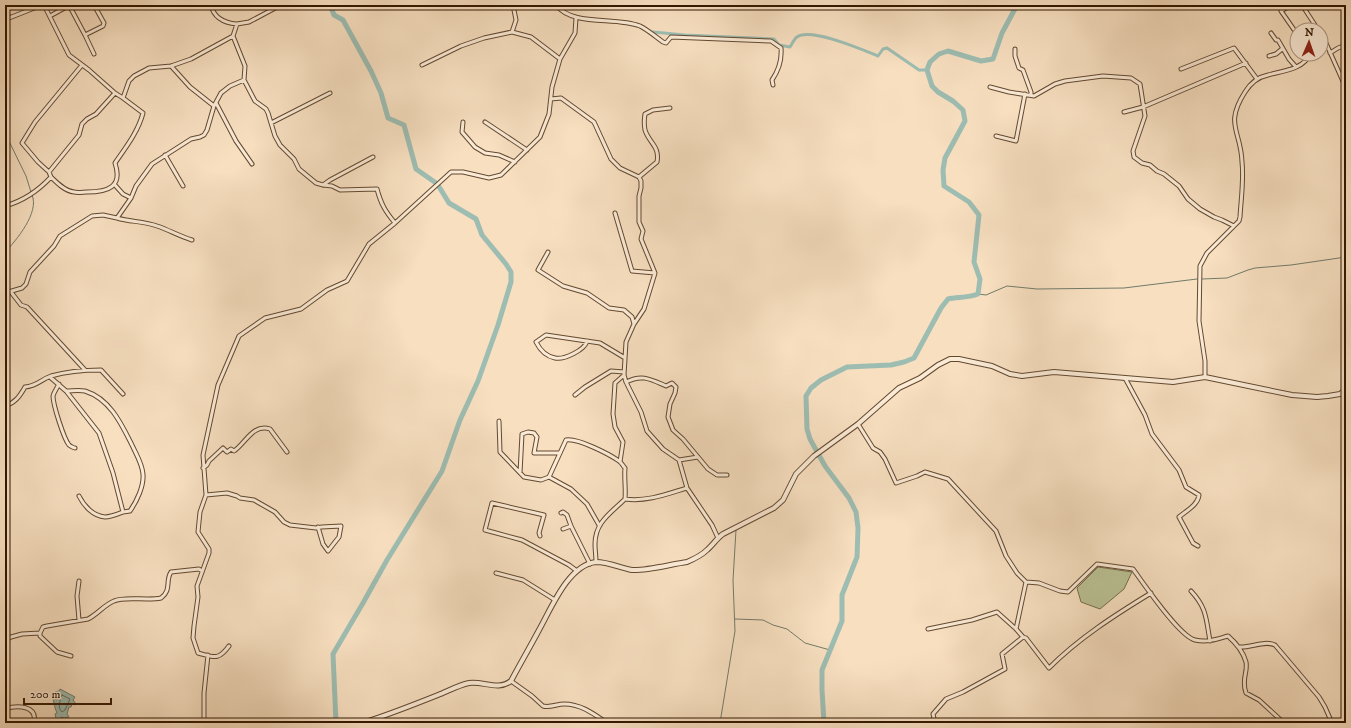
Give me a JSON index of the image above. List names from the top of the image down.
{
  "scale_bar": "200 m",
  "north": "top"
}
